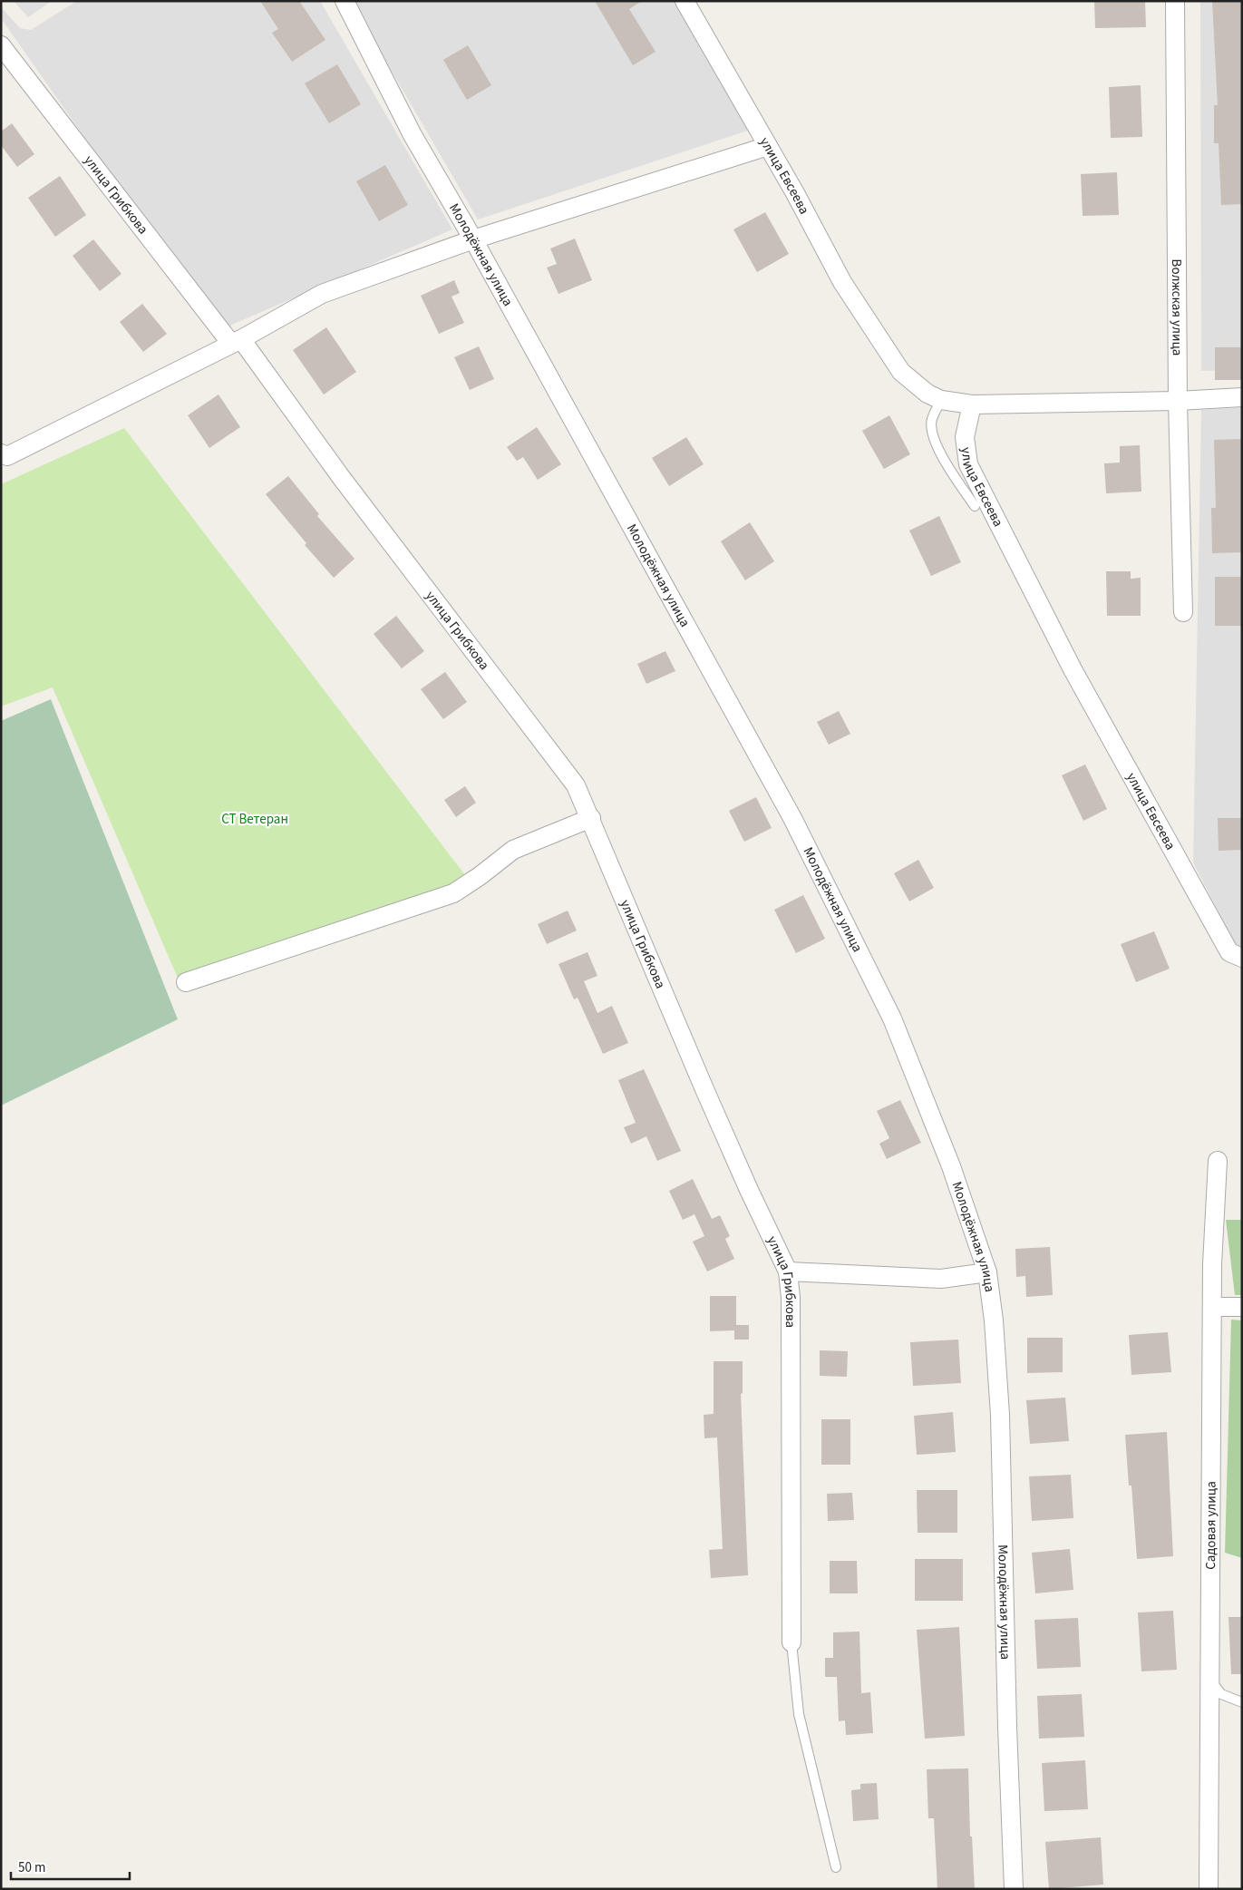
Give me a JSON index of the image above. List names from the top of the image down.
{
  "streets": {
    "street": [
      "улица Евсеева",
      "улица Грибкова",
      "Молодёжная улица",
      "Волжская улица",
      "Садовая улица"
    ]
  },
  "parks": ["СТ Ветеран"],
  "scale_bar": "50 m"
}
